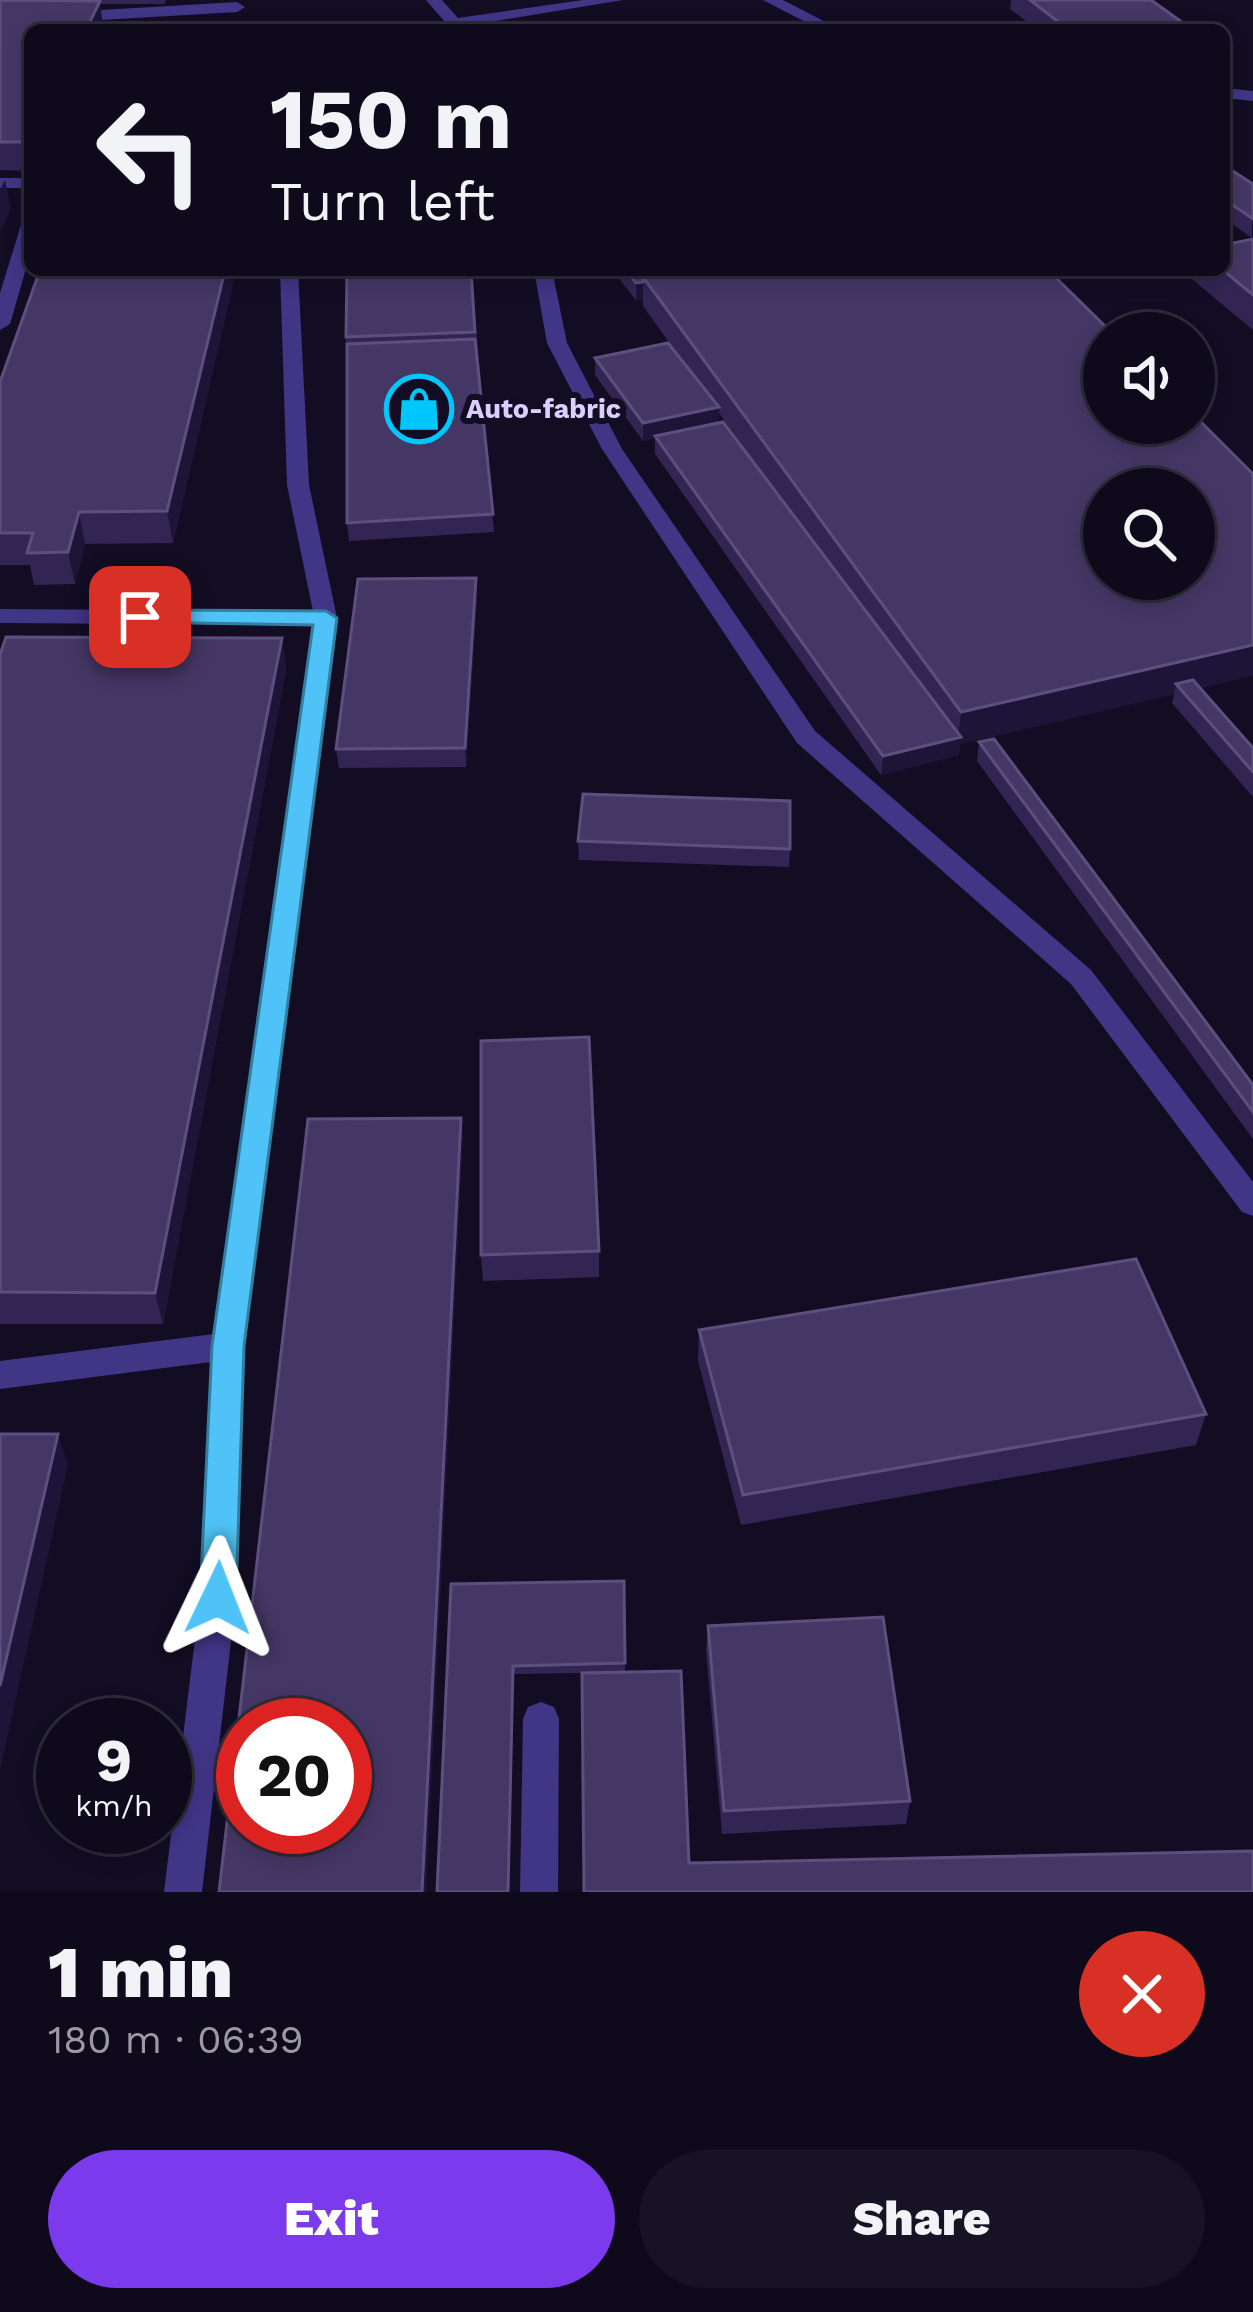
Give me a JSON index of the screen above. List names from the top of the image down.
{
  "places": {
    "shop": ["Auto-fabric"]
  },
  "page": {
    "turn": ["150 m", "Turn left"],
    "speed": "9 km/h",
    "limit": "20",
    "heading": ["1 min", "180 m · 06:39"],
    "buttons": ["Exit", "Share"]
  }
}
